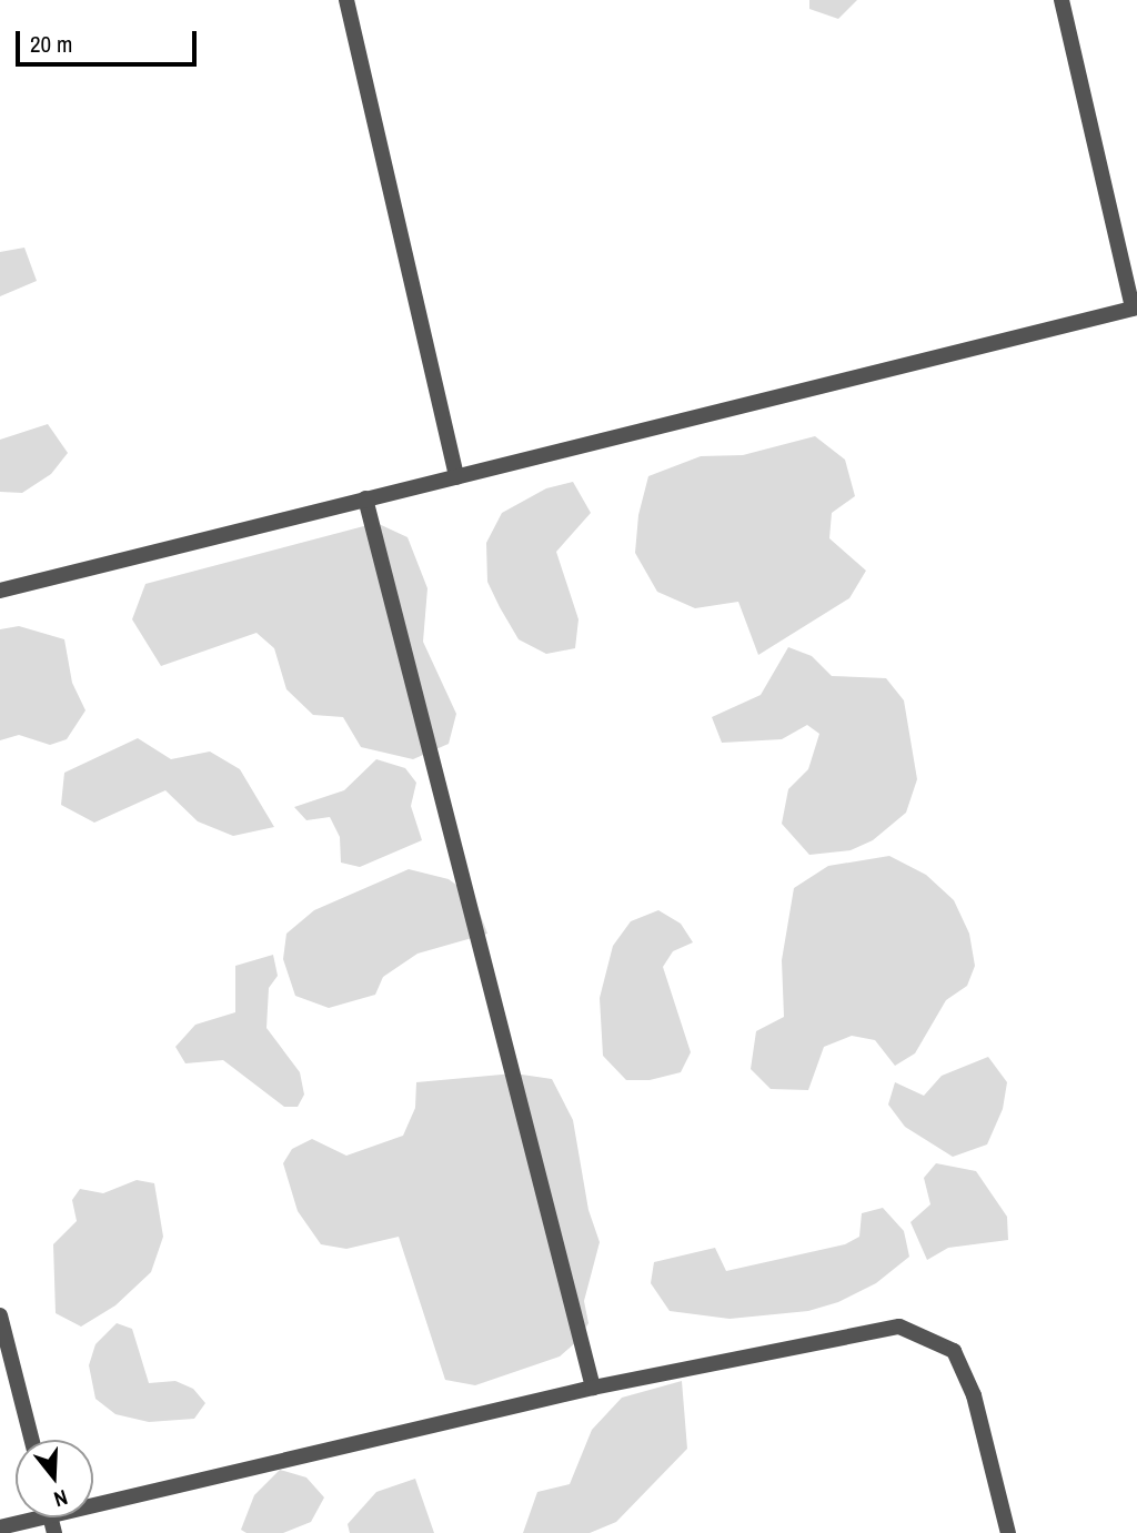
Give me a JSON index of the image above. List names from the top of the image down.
{
  "scale_bar": "20 m",
  "north": "bottom"
}
